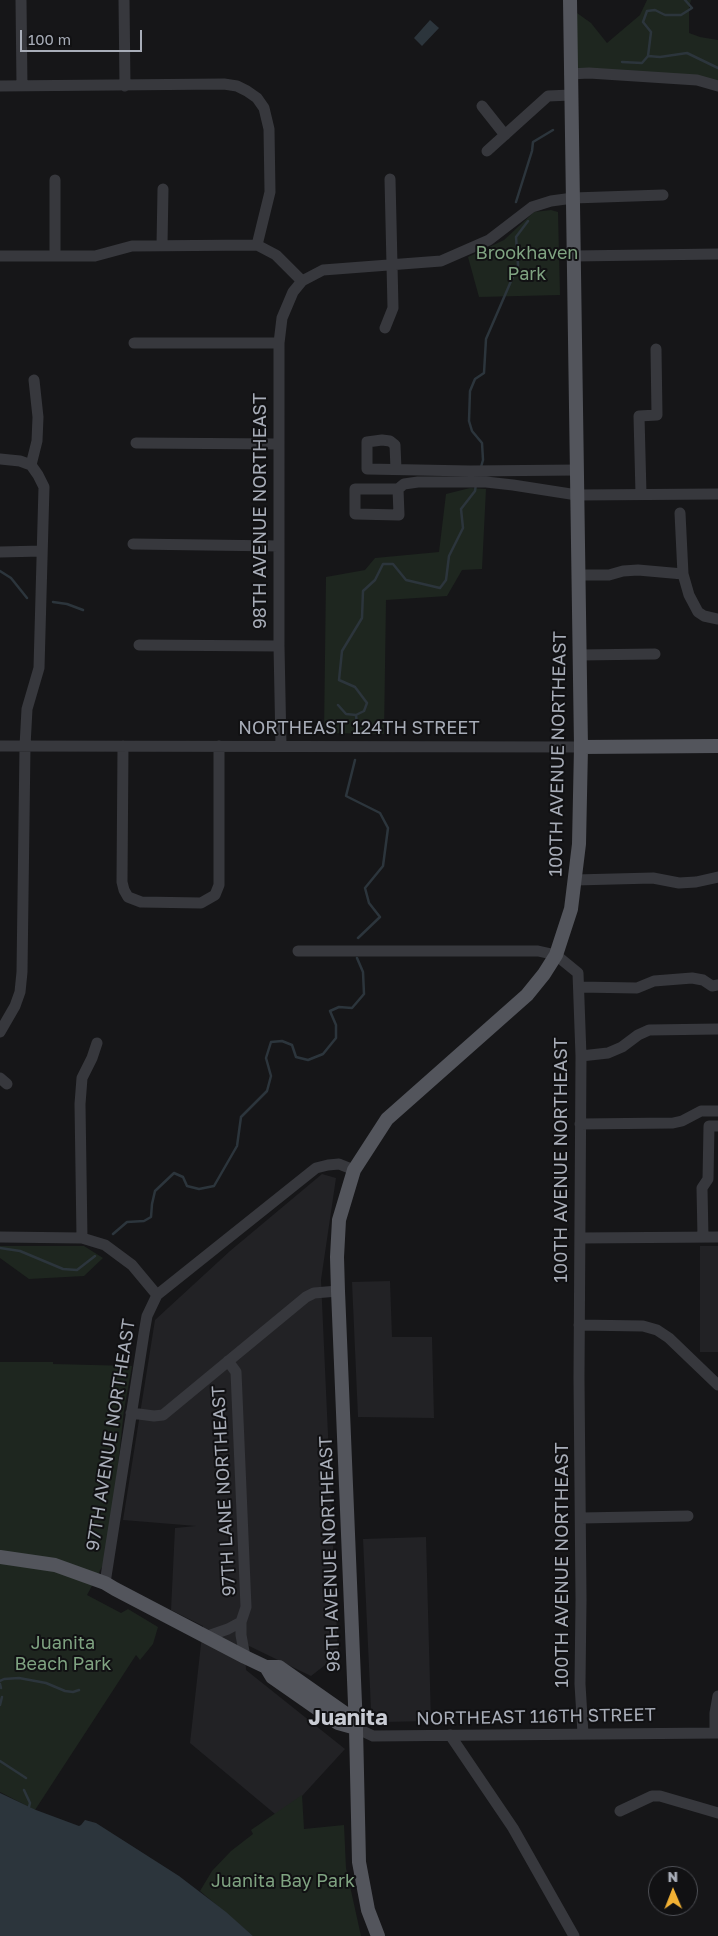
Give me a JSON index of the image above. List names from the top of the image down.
{
  "streets": {
    "main road": ["98TH AVENUE NORTHEAST", "NORTHEAST 124TH STREET", "100TH AVENUE NORTHEAST"],
    "street": ["97TH AVENUE NORTHEAST", "97TH LANE NORTHEAST", "NORTHEAST 116TH STREET"]
  },
  "crossings": [
    ["98TH AVENUE NORTHEAST", "NORTHEAST 124TH STREET"],
    ["98TH AVENUE NORTHEAST", "100TH AVENUE NORTHEAST"],
    ["98TH AVENUE NORTHEAST", "NORTHEAST 116TH STREET"],
    ["NORTHEAST 124TH STREET", "100TH AVENUE NORTHEAST"],
    ["100TH AVENUE NORTHEAST", "NORTHEAST 116TH STREET"]
  ],
  "districts": ["Juanita"],
  "parks": ["Brookhaven Park", "Juanita Beach Park", "Juanita Bay Park"],
  "scale_bar": "100 m",
  "north": "top"
}
